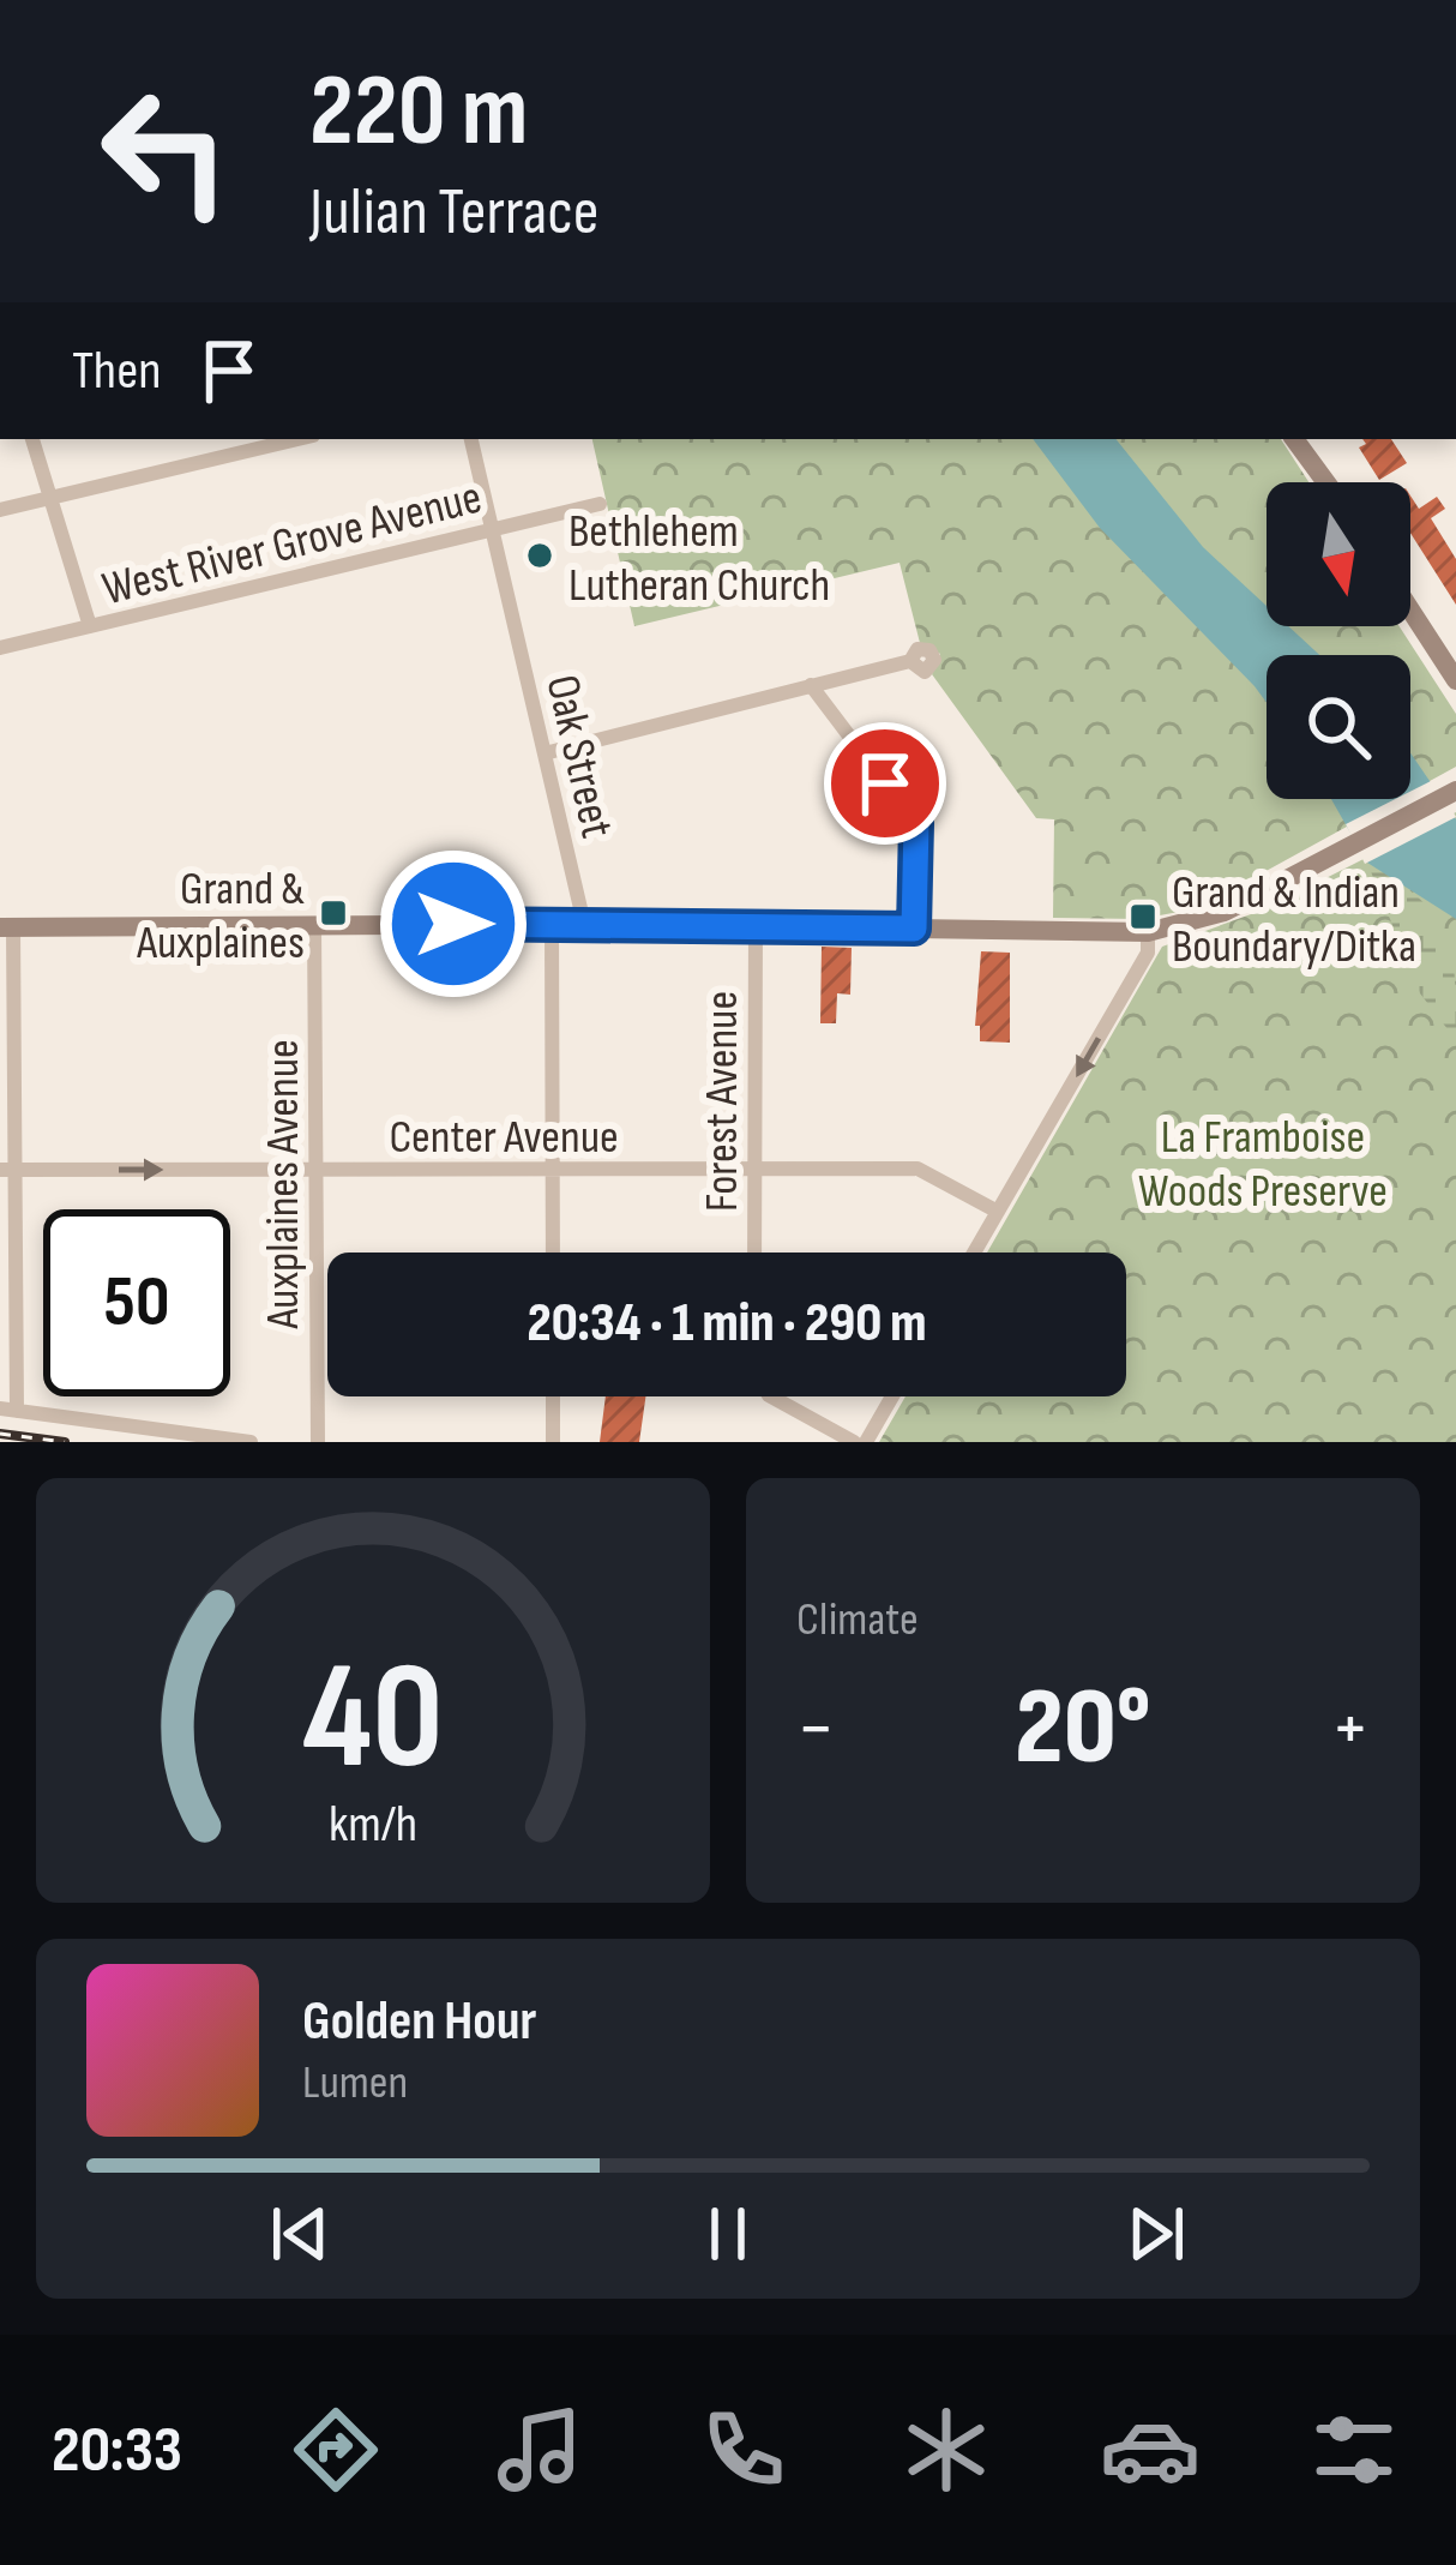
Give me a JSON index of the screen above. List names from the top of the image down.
{
  "streets": {
    "street": [
      "West River Grove Avenue",
      "Oak Street",
      "Forest Avenue",
      "Center Avenue",
      "Auxplaines Avenue"
    ]
  },
  "crossings": [
    ["West River Grove Avenue", "Oak Street"],
    ["Forest Avenue", "Center Avenue"],
    ["Center Avenue", "Auxplaines Avenue"]
  ],
  "parks": ["La Framboise Woods Preserve"],
  "places": {
    "other": ["Bethlehem Lutheran Church"],
    "transit": ["Grand & Auxplaines", "Grand & Indian Boundary/Ditka"]
  },
  "north": "bottom",
  "page": {
    "turn": ["220 m", "Julian Terrace"],
    "then": "Then",
    "limit": "50",
    "trip": "20:34 · 1 min · 290 m",
    "tile": "Climate",
    "heat": ["−", "20°", "+"],
    "song": ["Golden Hour", "Lumen"],
    "tabs": "20:33",
    "gauge": ["40", "km/h"]
  }
}
